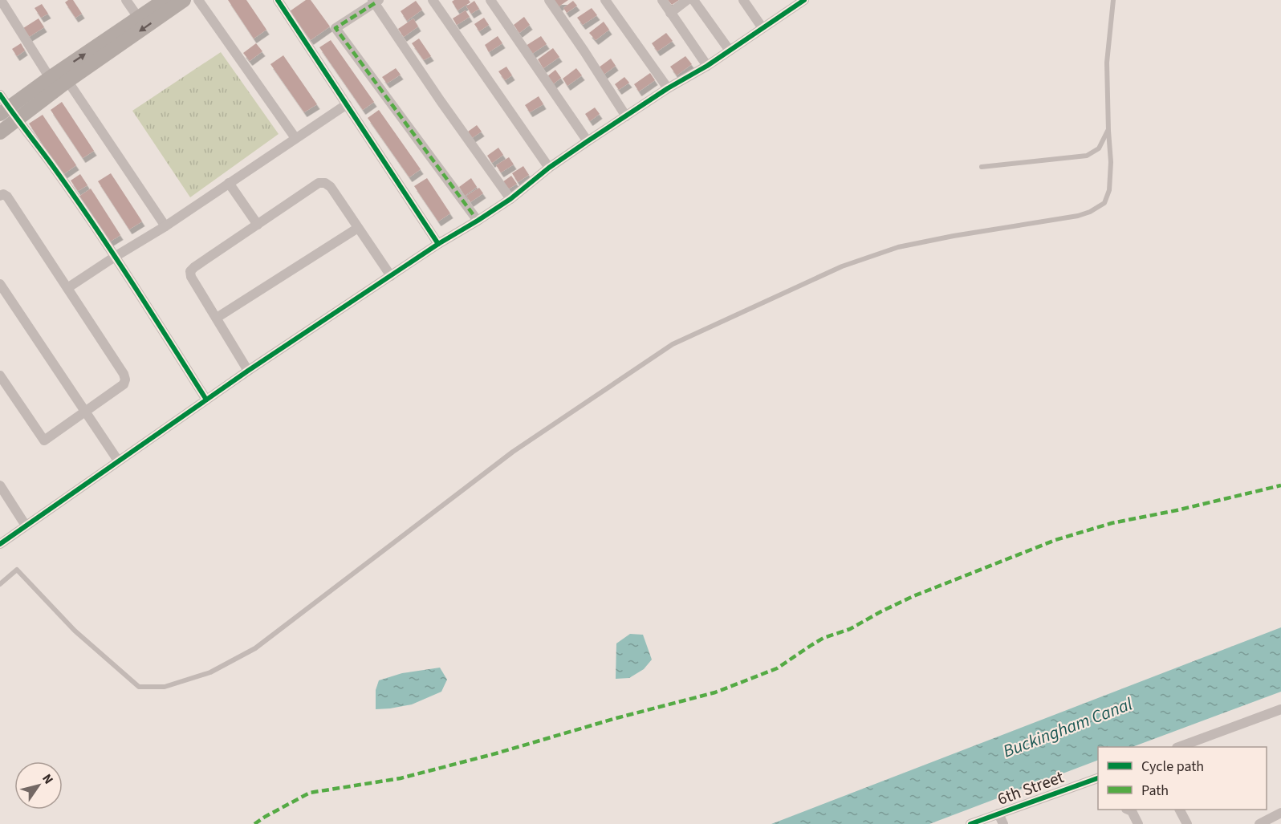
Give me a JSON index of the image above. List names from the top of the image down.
{
  "streets": {
    "street": ["6th Street"]
  },
  "water": ["Buckingham Canal"],
  "legend": ["Cycle path", "Path"],
  "north": "top right"
}
